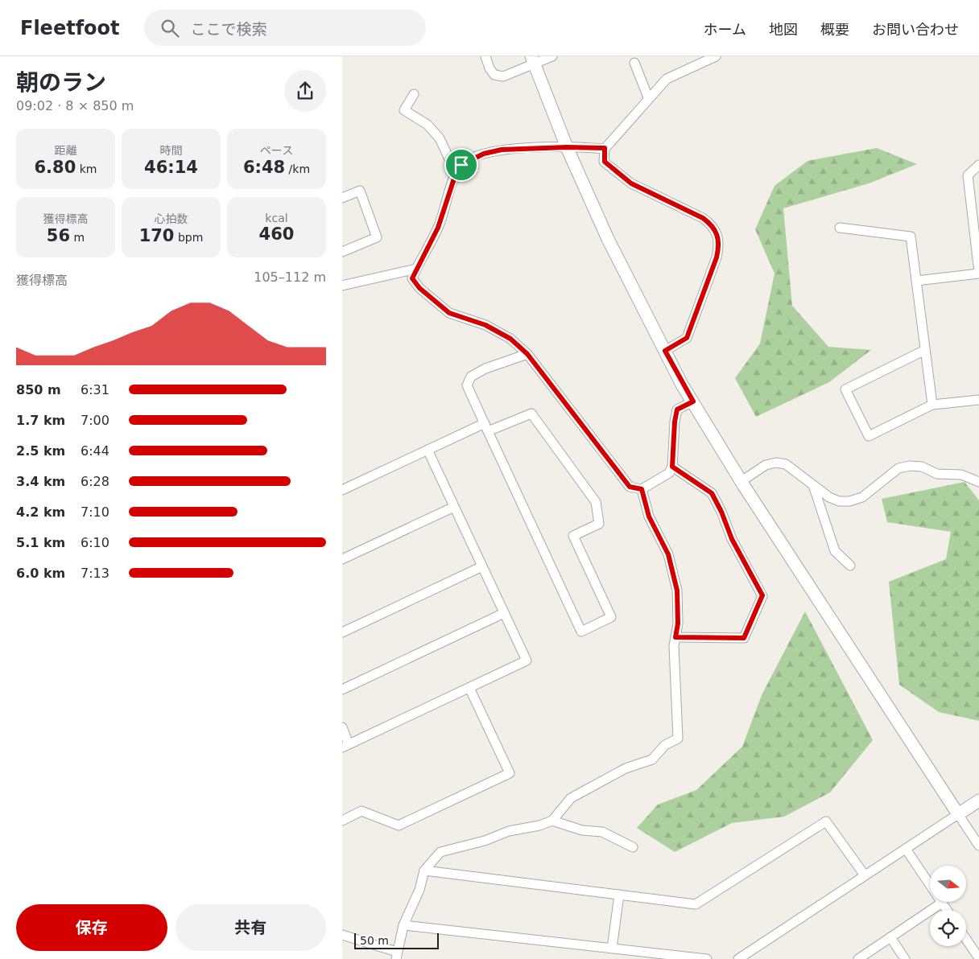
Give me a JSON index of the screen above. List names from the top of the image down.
{
  "scale_bar": "50 m",
  "north": "right",
  "page": {
    "header": "Fleetfoot",
    "search": "ここで検索",
    "nav": [
      "ホーム",
      "地図",
      "概要",
      "お問い合わせ"
    ],
    "heading": ["朝のラン", "09:02 · 8 × 850 m"],
    "stats": [
      ["距離", "6.80 km"],
      ["時間", "46:14"],
      ["ペース", "6:48 /km"],
      ["獲得標高", "56 m"],
      ["心拍数", "170 bpm"],
      ["kcal", "460"]
    ],
    "chart": ["獲得標高", "105–112 m"],
    "list": [
      {
        "name": "850 m",
        "note": "6:31"
      },
      {
        "name": "1.7 km",
        "note": "7:00"
      },
      {
        "name": "2.5 km",
        "note": "6:44"
      },
      {
        "name": "3.4 km",
        "note": "6:28"
      },
      {
        "name": "4.2 km",
        "note": "7:10"
      },
      {
        "name": "5.1 km",
        "note": "6:10"
      },
      {
        "name": "6.0 km",
        "note": "7:13"
      }
    ],
    "buttons": ["保存", "共有"],
    "scale": "50 m"
  }
}
